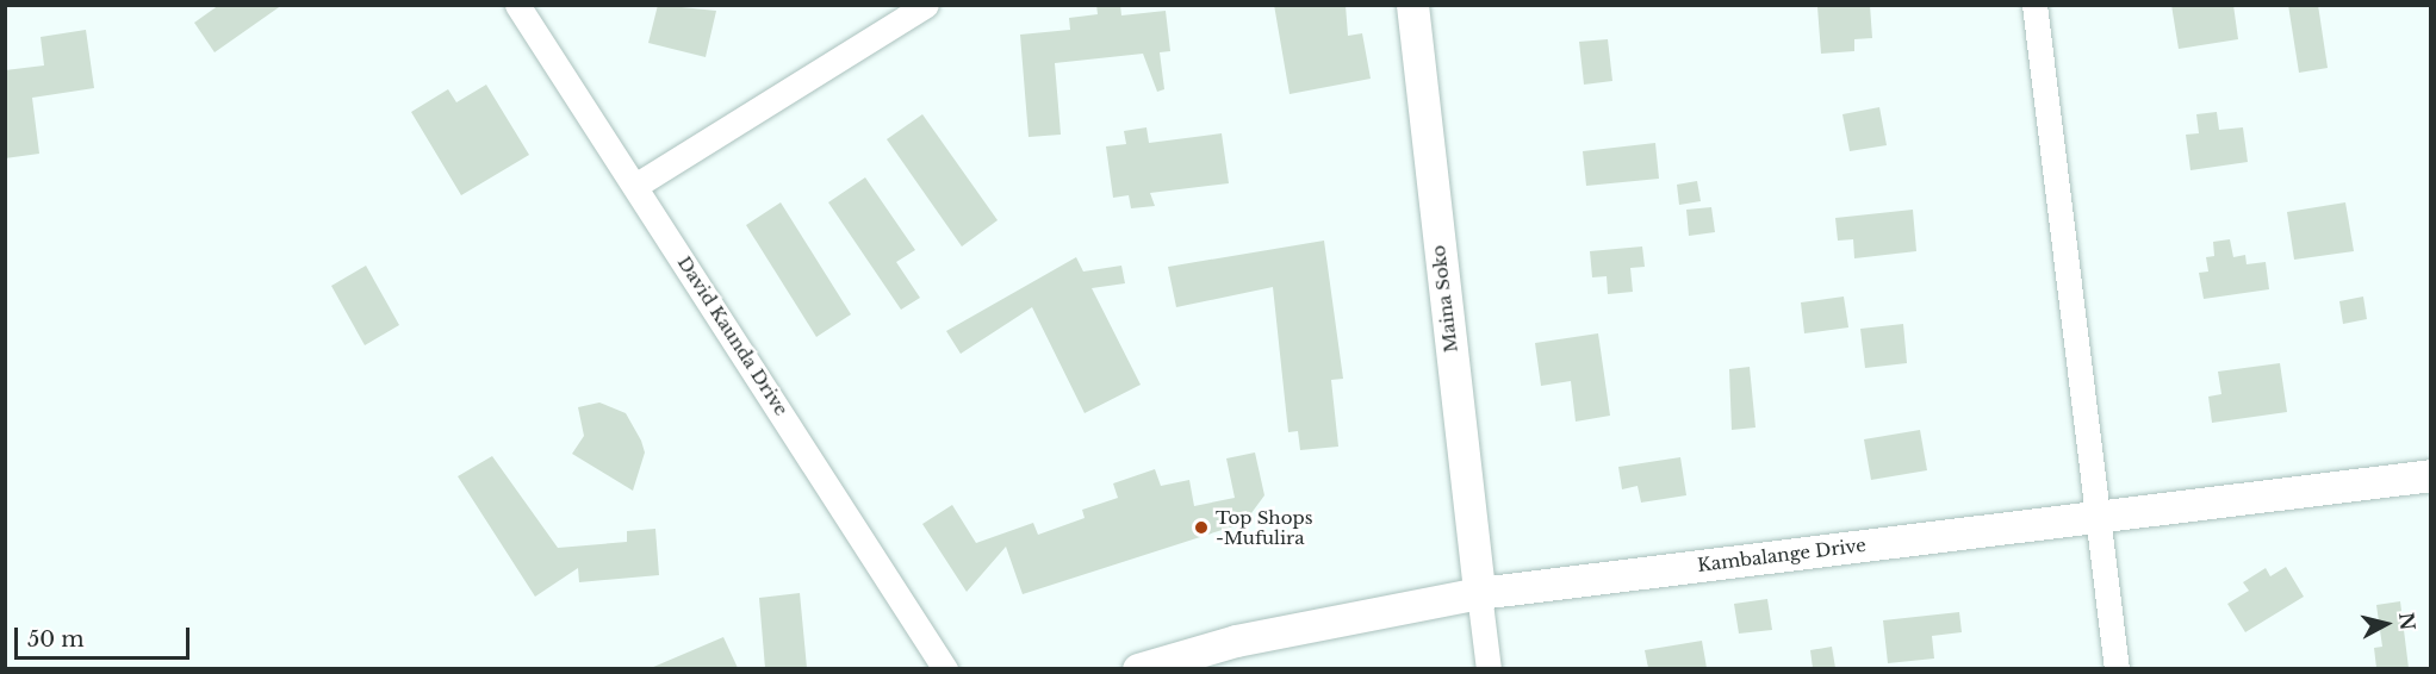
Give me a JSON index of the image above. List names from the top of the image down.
{
  "streets": {
    "street": ["Maina Soko", "David Kaunda Drive", "Kambalange Drive"]
  },
  "crossings": [
    ["Maina Soko", "Kambalange Drive"]
  ],
  "places": ["Top Shops -Mufulira"],
  "scale_bar": "50 m",
  "north": "right"
}
